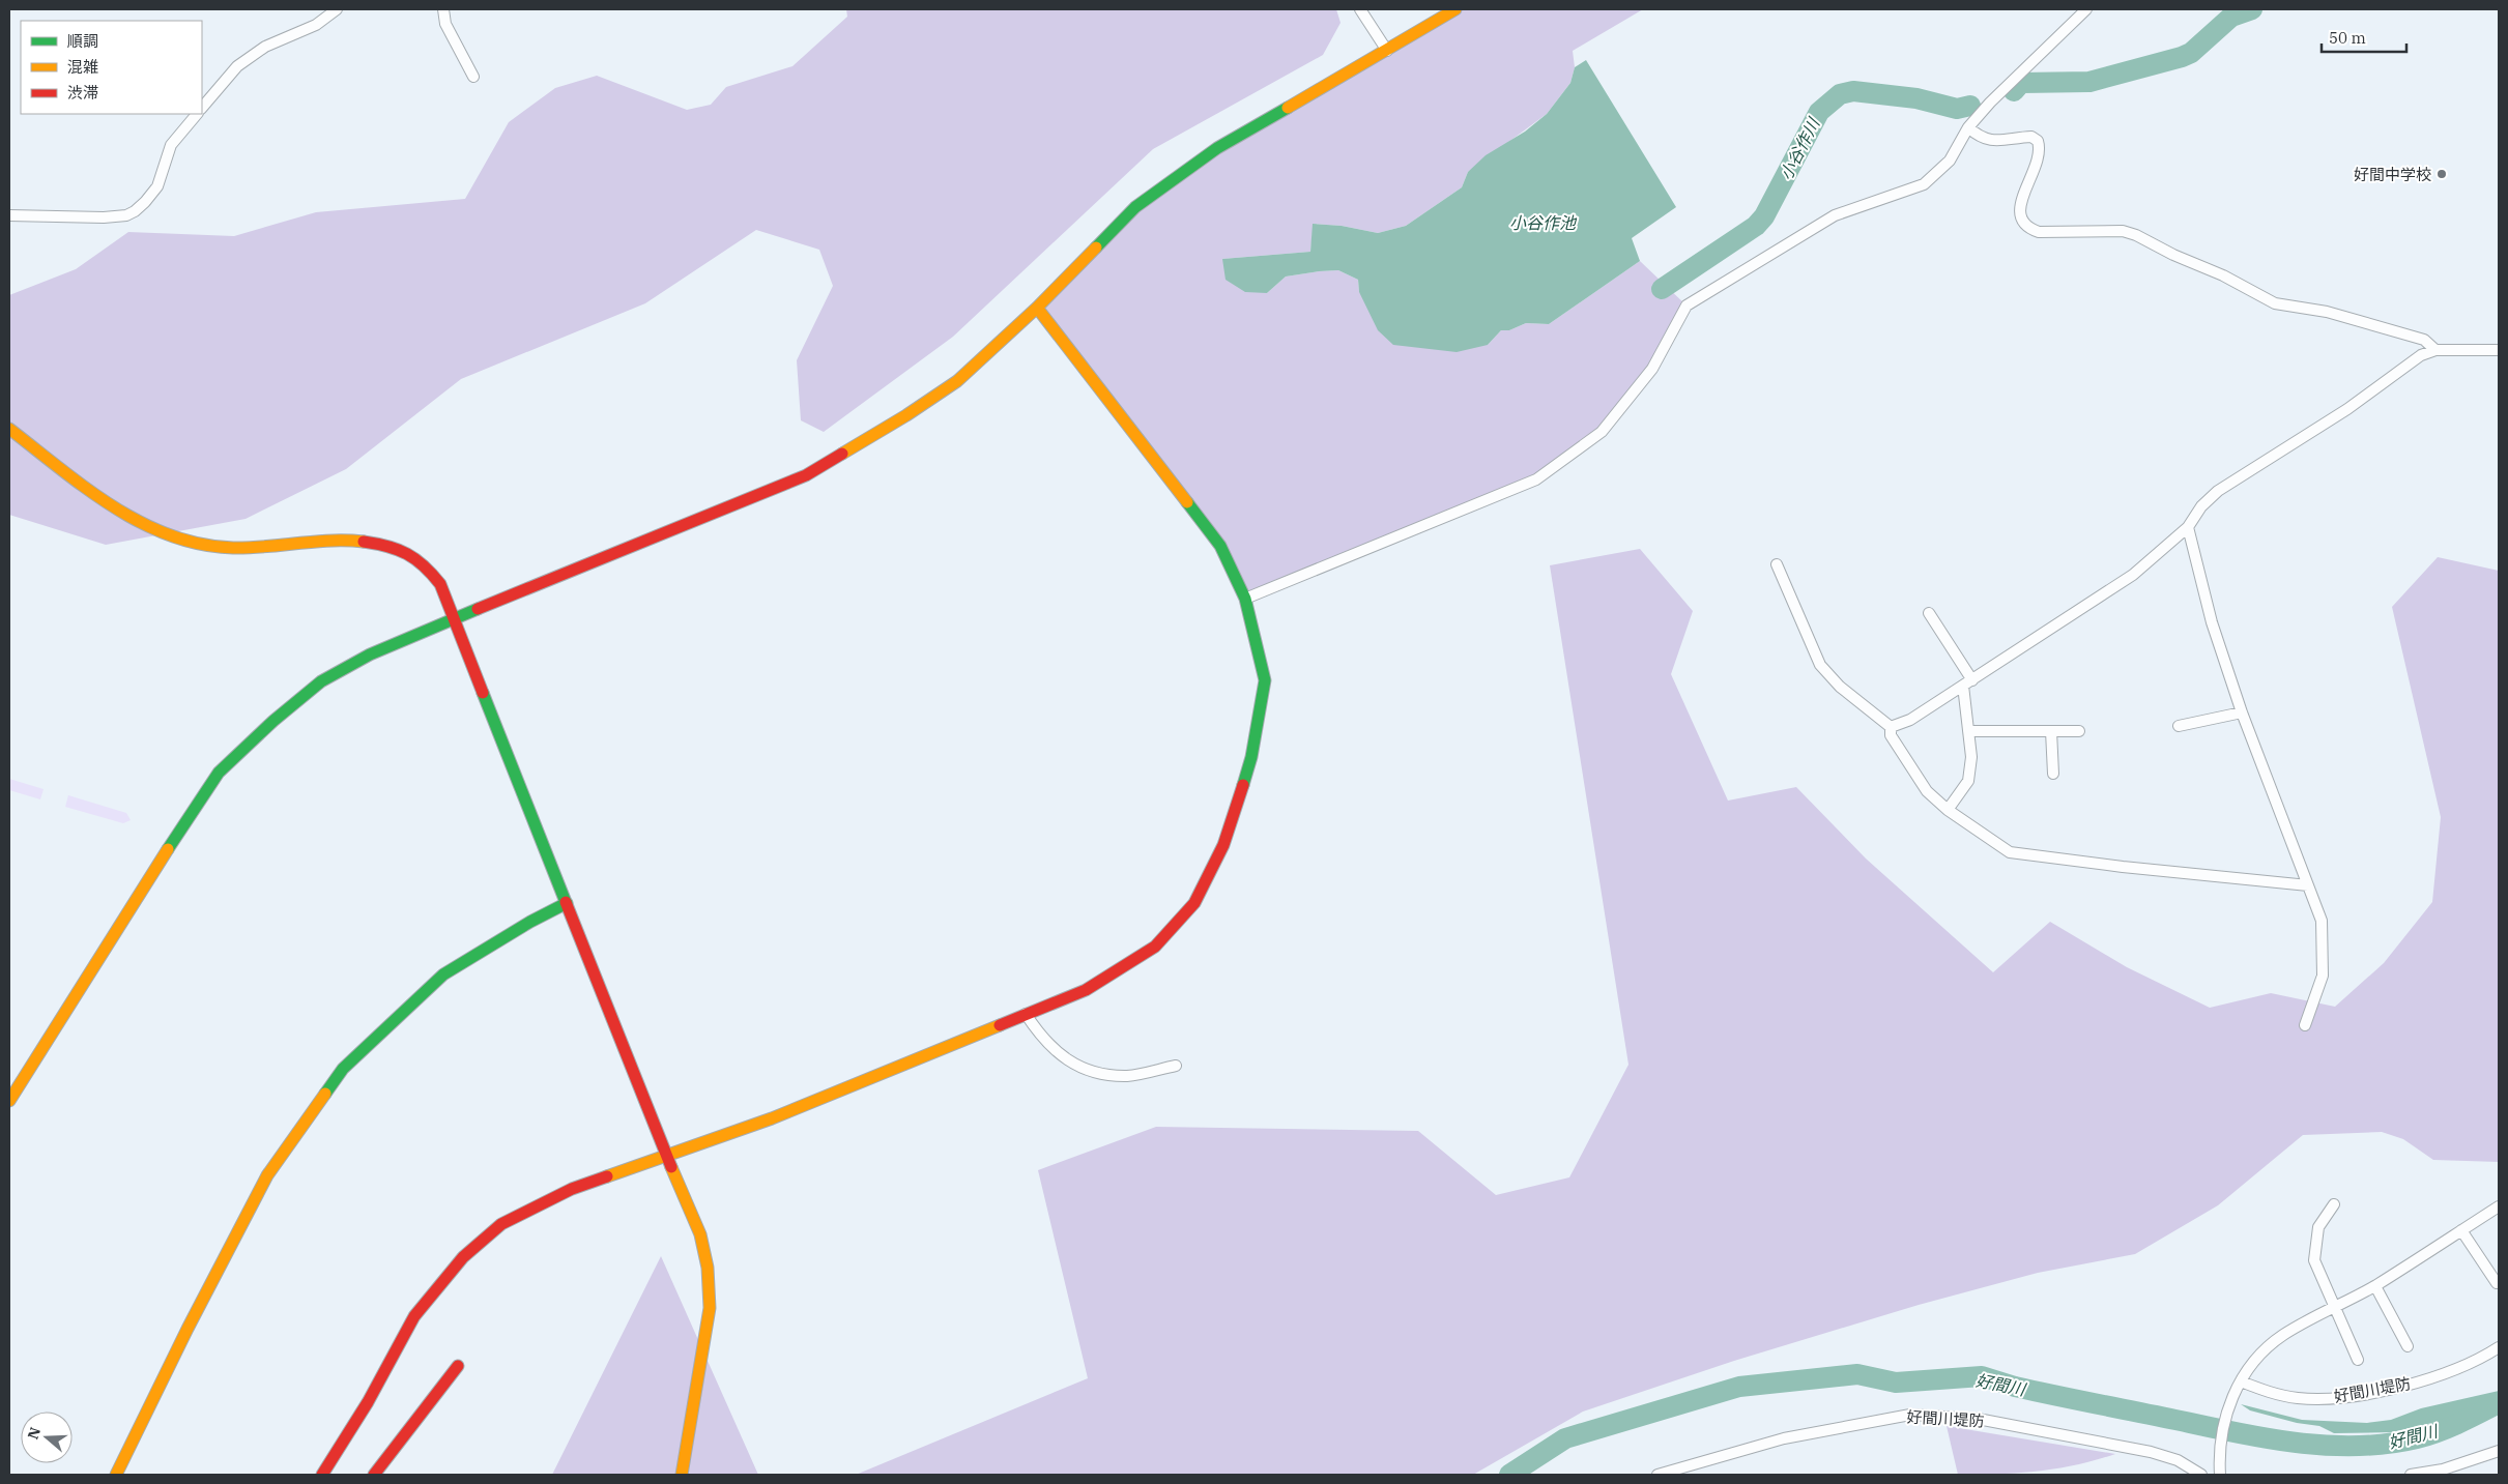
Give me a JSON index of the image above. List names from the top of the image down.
{
  "streets": {
    "street": ["好間川堤防"]
  },
  "water": ["小谷作川", "小谷作池", "好間川"],
  "places": ["好間中学校"],
  "legend": ["順調", "混雑", "渋滞"],
  "scale_bar": "50 m",
  "north": "left"
}
